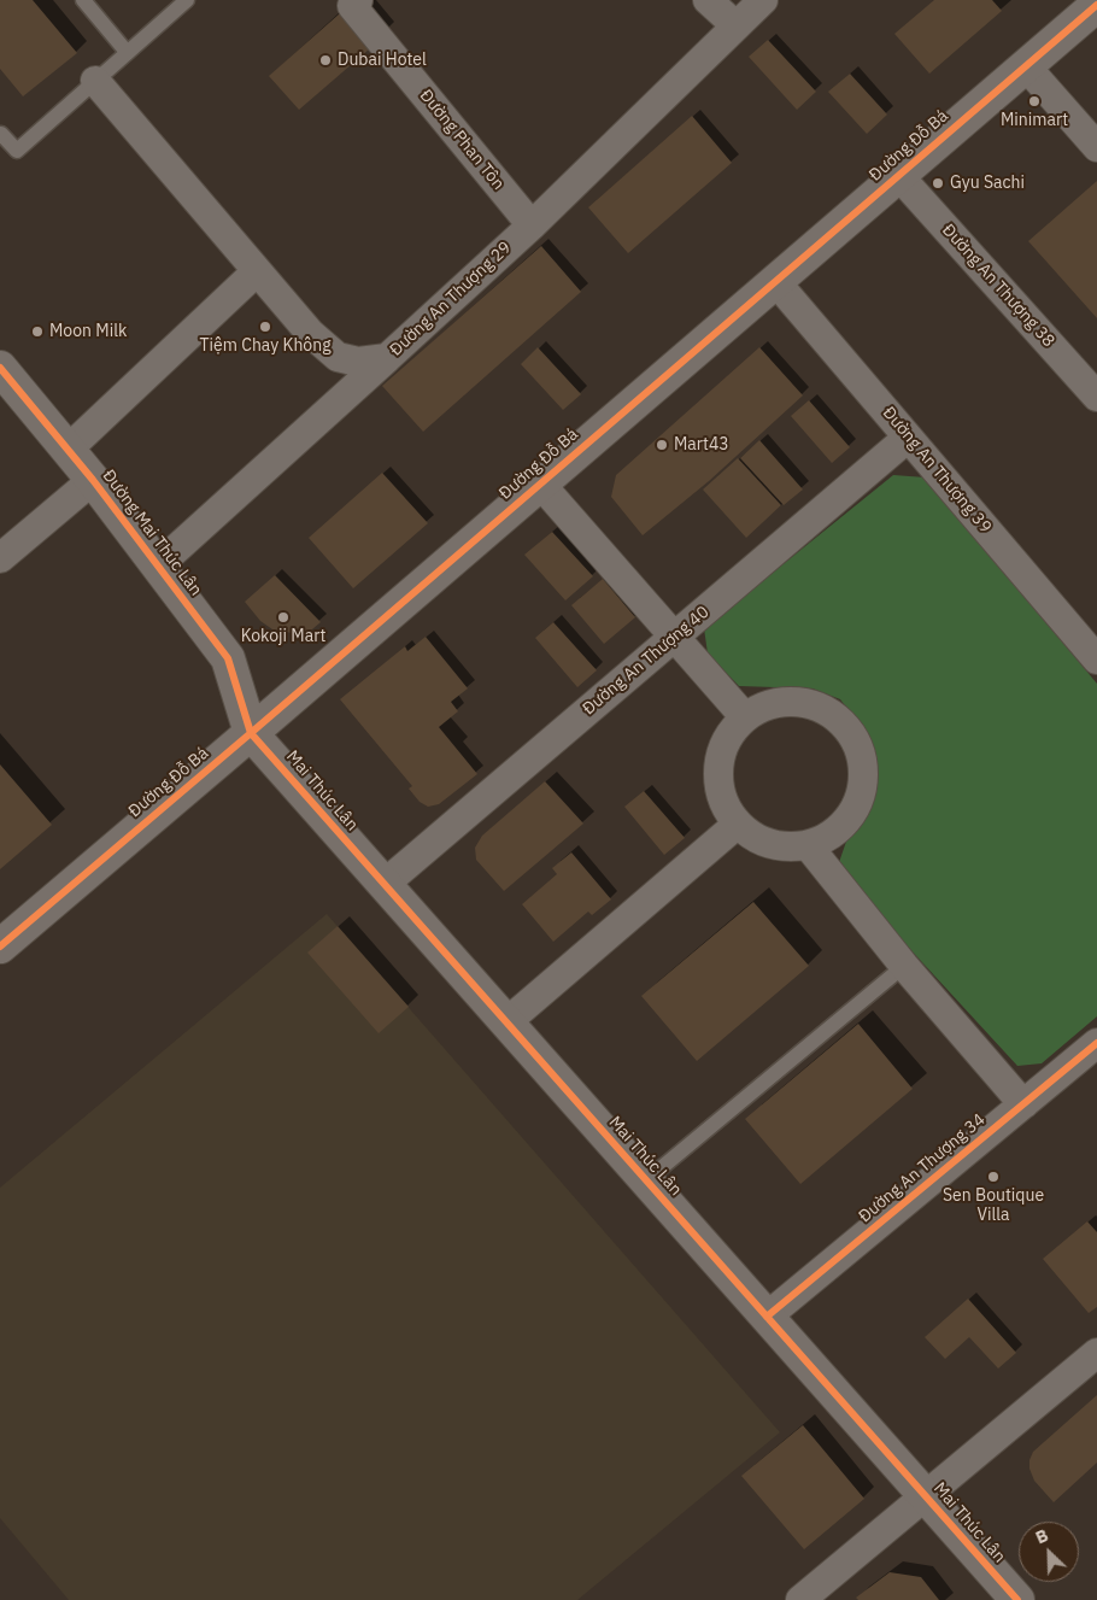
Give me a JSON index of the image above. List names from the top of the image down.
{
  "streets": {
    "street": [
      "Đường Phan Tôn",
      "Đường Đỗ Bá",
      "Đường An Thượng 38",
      "Đường An Thượng 29",
      "Đường An Thượng 39",
      "Đường Mai Thúc Lân",
      "Đường An Thượng 40",
      "Mai Thúc Lân",
      "Đường An Thượng 34"
    ]
  },
  "crossings": [
    ["Đường Phan Tôn", "Đường An Thượng 29"],
    ["Đường Đỗ Bá", "Đường An Thượng 38"],
    ["Đường Đỗ Bá", "Đường An Thượng 39"],
    ["Đường Đỗ Bá", "Đường Mai Thúc Lân"],
    ["Đường Đỗ Bá", "Mai Thúc Lân"],
    ["Đường An Thượng 39", "Đường An Thượng 40"],
    ["Đường Mai Thúc Lân", "Mai Thúc Lân"],
    ["Đường An Thượng 40", "Mai Thúc Lân"],
    ["Mai Thúc Lân", "Đường An Thượng 34"]
  ],
  "places": [
    "Dubai Hotel",
    "Minimart",
    "Gyu Sachi",
    "Tiệm Chay Không",
    "Moon Milk",
    "Mart43",
    "Kokoji Mart",
    "Sen Boutique Villa"
  ],
  "north": "top left"
}
